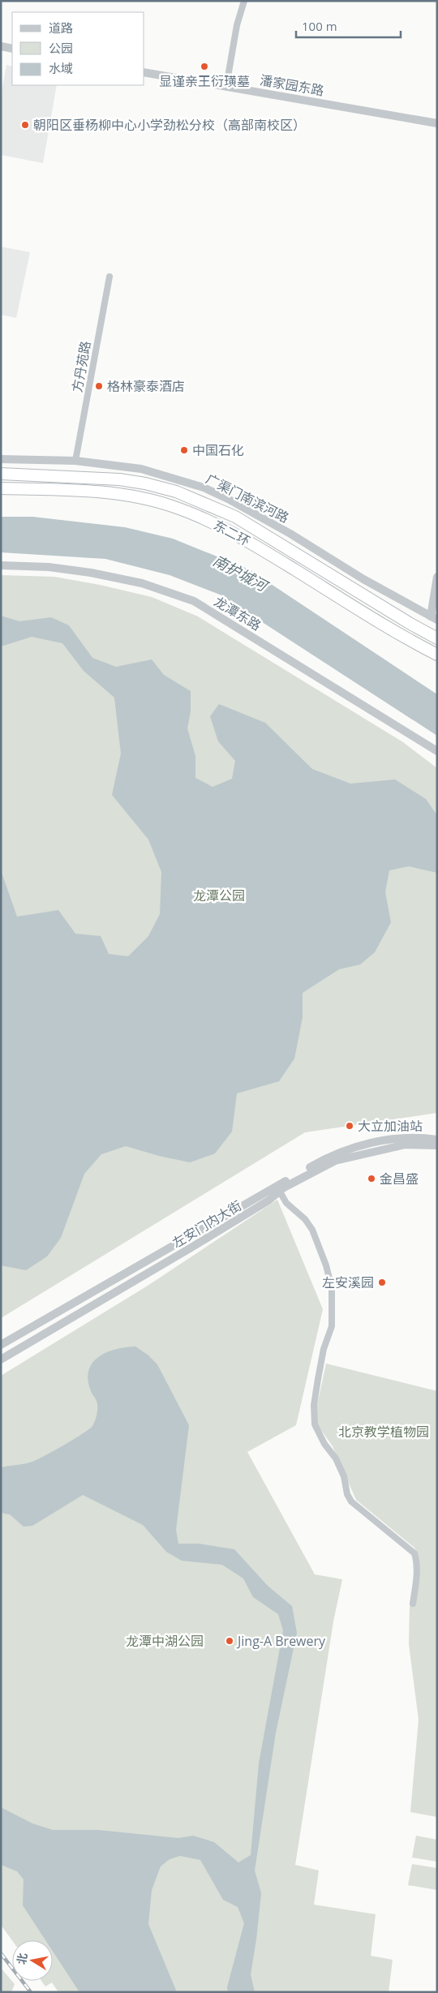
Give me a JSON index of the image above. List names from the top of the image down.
{
  "streets": {
    "highway": ["东二环"],
    "street": [
      "潘家园东路",
      "方丹苑路",
      "广渠门南滨河路",
      "龙潭东路",
      "左安门内大街"
    ]
  },
  "crossings": [
    ["方丹苑路", "广渠门南滨河路"]
  ],
  "water": ["南护城河"],
  "parks": ["龙潭公园", "北京教学植物园", "龙潭中湖公园"],
  "places": [
    "显谨亲王衍璜墓",
    "朝阳区垂杨柳中心小学劲松分校（高部南校区）",
    "格林豪泰酒店",
    "中国石化",
    "大立加油站",
    "金昌盛",
    "左安溪园",
    "Jing-A Brewery"
  ],
  "legend": ["道路", "公园", "水域"],
  "scale_bar": "100 m",
  "north": "left"
}
